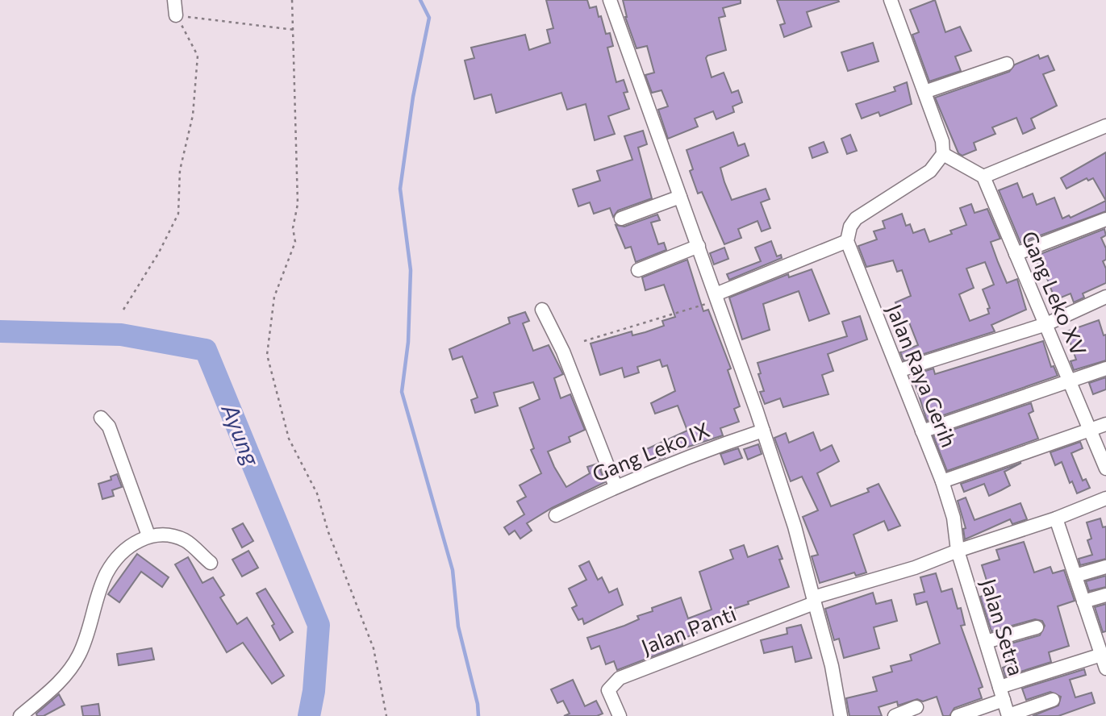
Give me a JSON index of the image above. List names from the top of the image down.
{
  "streets": {
    "street": [
      "Gang Leko XV",
      "Jalan Raya Gerih",
      "Gang Leko IX",
      "Jalan Setra",
      "Jalan Panti"
    ]
  },
  "crossings": [
    ["Jalan Raya Gerih", "Jalan Setra"]
  ],
  "water": ["Ayung"]
}
